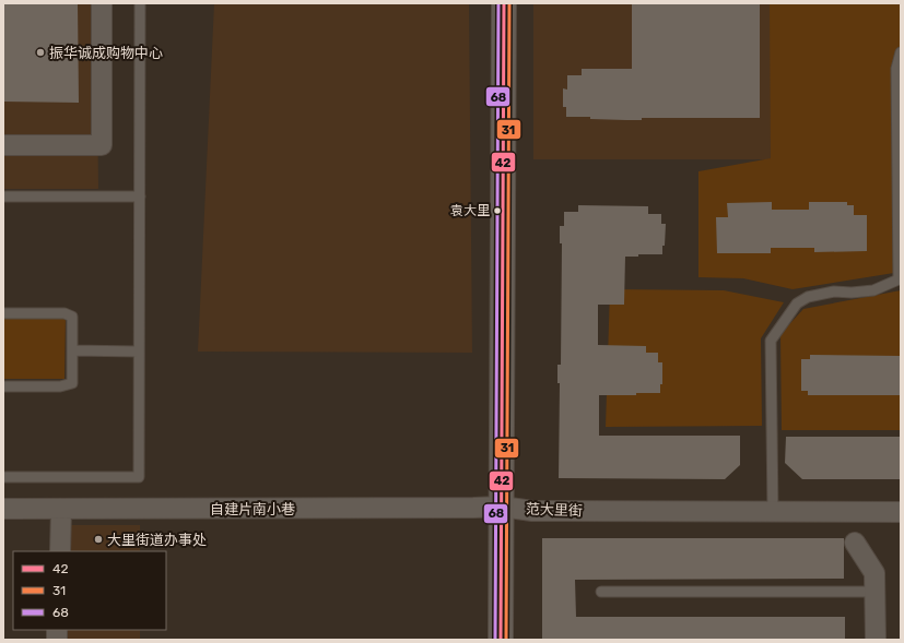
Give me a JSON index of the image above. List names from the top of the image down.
{
  "streets": {
    "street": ["自建片南小巷", "范大里街"]
  },
  "crossings": [
    ["自建片南小巷", "范大里街"]
  ],
  "places": ["振华诚成购物中心", "袁大里", "大里街道办事处"],
  "lines": ["transit line 42", "transit line 31", "transit line 68"],
  "legend": ["42", "31", "68"]
}
